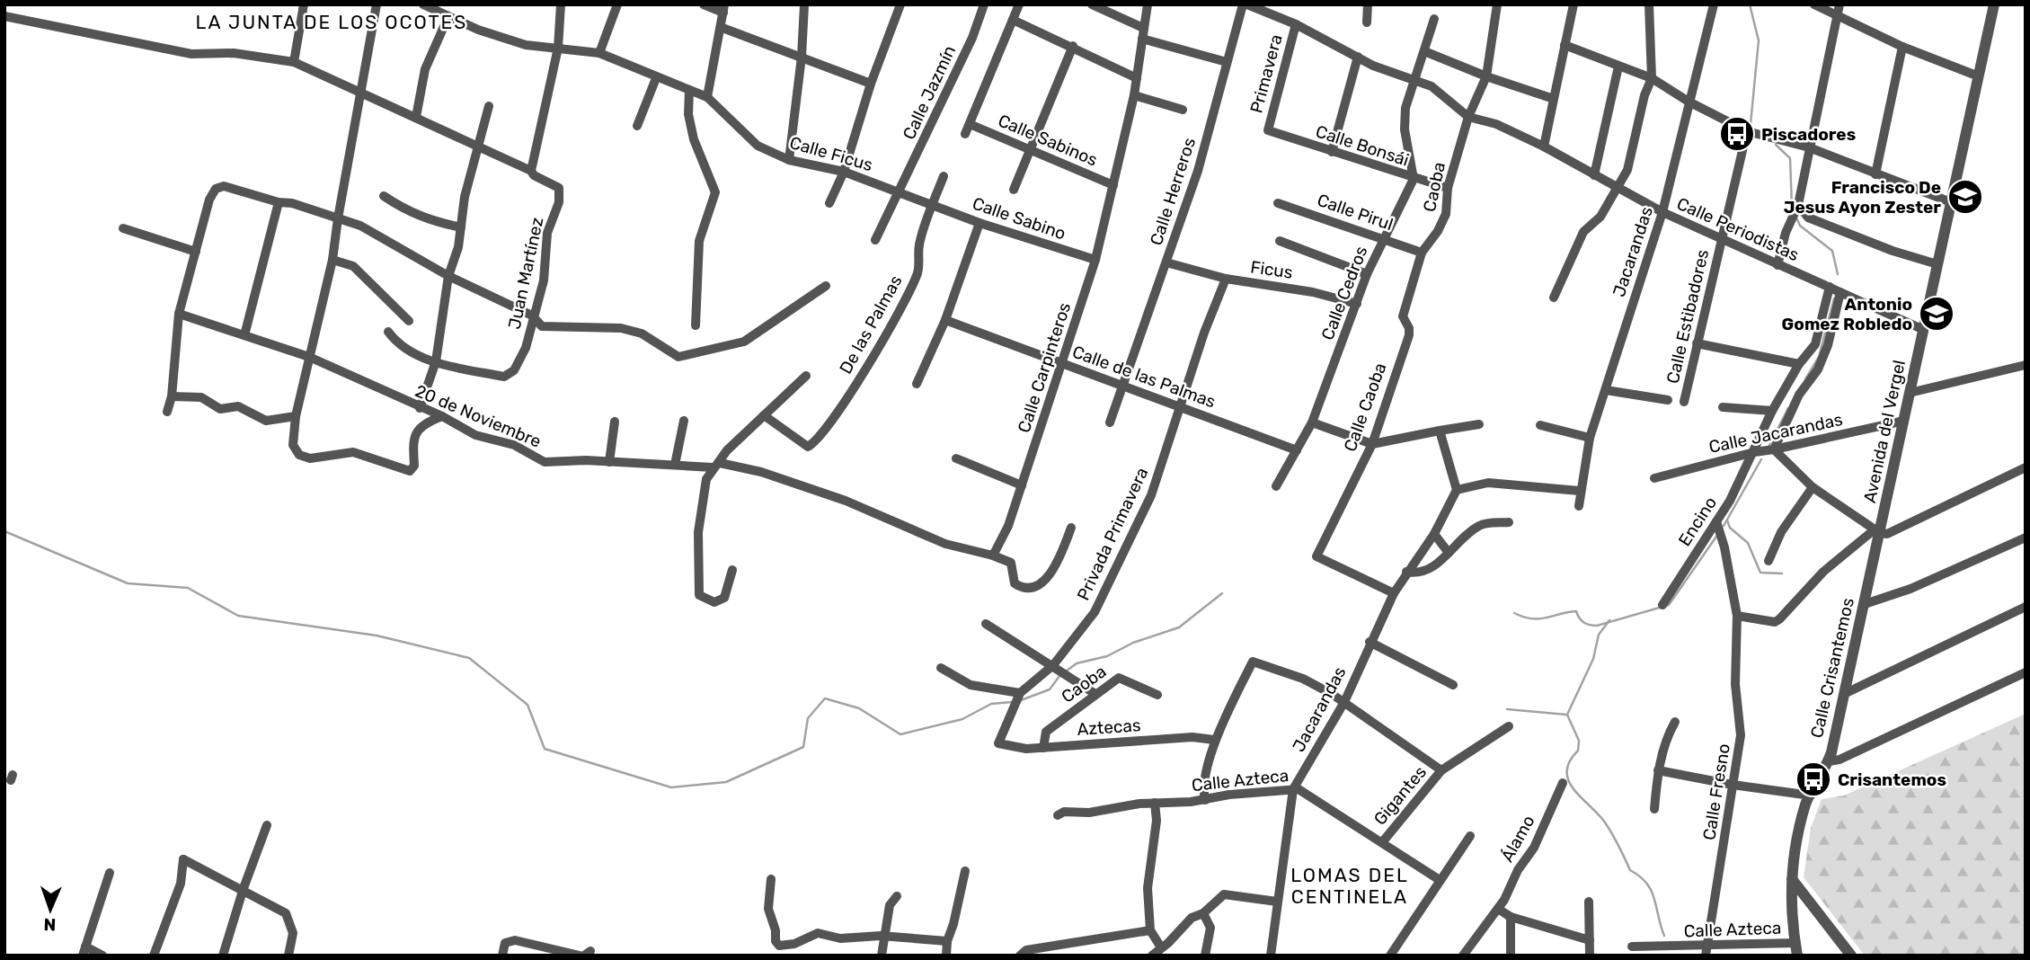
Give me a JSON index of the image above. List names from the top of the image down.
{
  "streets": {
    "street": [
      "Primavera",
      "Calle Jazmín",
      "Calle Sabinos",
      "Calle Bonsái",
      "Calle Ficus",
      "Caoba",
      "Calle Herreros",
      "Calle Pirul",
      "Calle Sabino",
      "Calle Periodistas",
      "Jacarandas",
      "Ficus",
      "Juan Martínez",
      "Calle Cedros",
      "Calle Estibadores",
      "De las Palmas",
      "Calle Carpinteros",
      "Calle de las Palmas",
      "Calle Caoba",
      "20 de Noviembre",
      "Avenida del Vergel",
      "Calle Jacarandas",
      "Encino",
      "Privada Primavera",
      "Calle Crisantemos",
      "Aztecas",
      "Calle Azteca",
      "Calle Fresno",
      "Gigantes",
      "Álamo"
    ]
  },
  "crossings": [
    ["Primavera", "Calle Bonsái"],
    ["Calle Jazmín", "Calle Ficus"],
    ["Calle Sabinos", "Calle Carpinteros"],
    ["Calle Bonsái", "Caoba"],
    ["Calle Bonsái", "Calle Cedros"],
    ["Calle Ficus", "Calle Sabino"],
    ["Calle Ficus", "De las Palmas"],
    ["Caoba", "Calle Pirul"],
    ["Caoba", "Calle Periodistas"],
    ["Caoba", "Calle Caoba"],
    ["Caoba", "Aztecas"],
    ["Calle Herreros", "Calle de las Palmas"],
    ["Calle Pirul", "Calle Cedros"],
    ["Calle Sabino", "De las Palmas"],
    ["Calle Sabino", "Calle Carpinteros"],
    ["Calle Periodistas", "Jacarandas"],
    ["Calle Periodistas", "Calle Estibadores"],
    ["Calle Periodistas", "Avenida del Vergel"],
    ["Calle Periodistas", "Encino"],
    ["Jacarandas", "Calle Caoba"],
    ["Jacarandas", "Calle Azteca"],
    ["Ficus", "Calle Cedros"],
    ["Ficus", "Privada Primavera"],
    ["Calle Cedros", "Calle de las Palmas"],
    ["Calle Carpinteros", "Calle de las Palmas"],
    ["Calle Carpinteros", "20 de Noviembre"],
    ["Calle de las Palmas", "Privada Primavera"],
    ["Avenida del Vergel", "Calle Jacarandas"],
    ["Avenida del Vergel", "Calle Crisantemos"],
    ["Calle Jacarandas", "Encino"],
    ["Encino", "Calle Fresno"],
    ["Privada Primavera", "Aztecas"],
    ["Calle Crisantemos", "Calle Azteca"],
    ["Calle Azteca", "Calle Fresno"],
    ["Calle Azteca", "Gigantes"]
  ],
  "districts": ["LA JUNTA DE LOS OCOTES", "LOMAS DEL CENTINELA"],
  "places": {
    "bus stop": ["Piscadores", "Crisantemos"],
    "school or university": ["Francisco De Jesus Ayon Zester", "Antonio Gomez Robledo"]
  },
  "north": "bottom"
}
